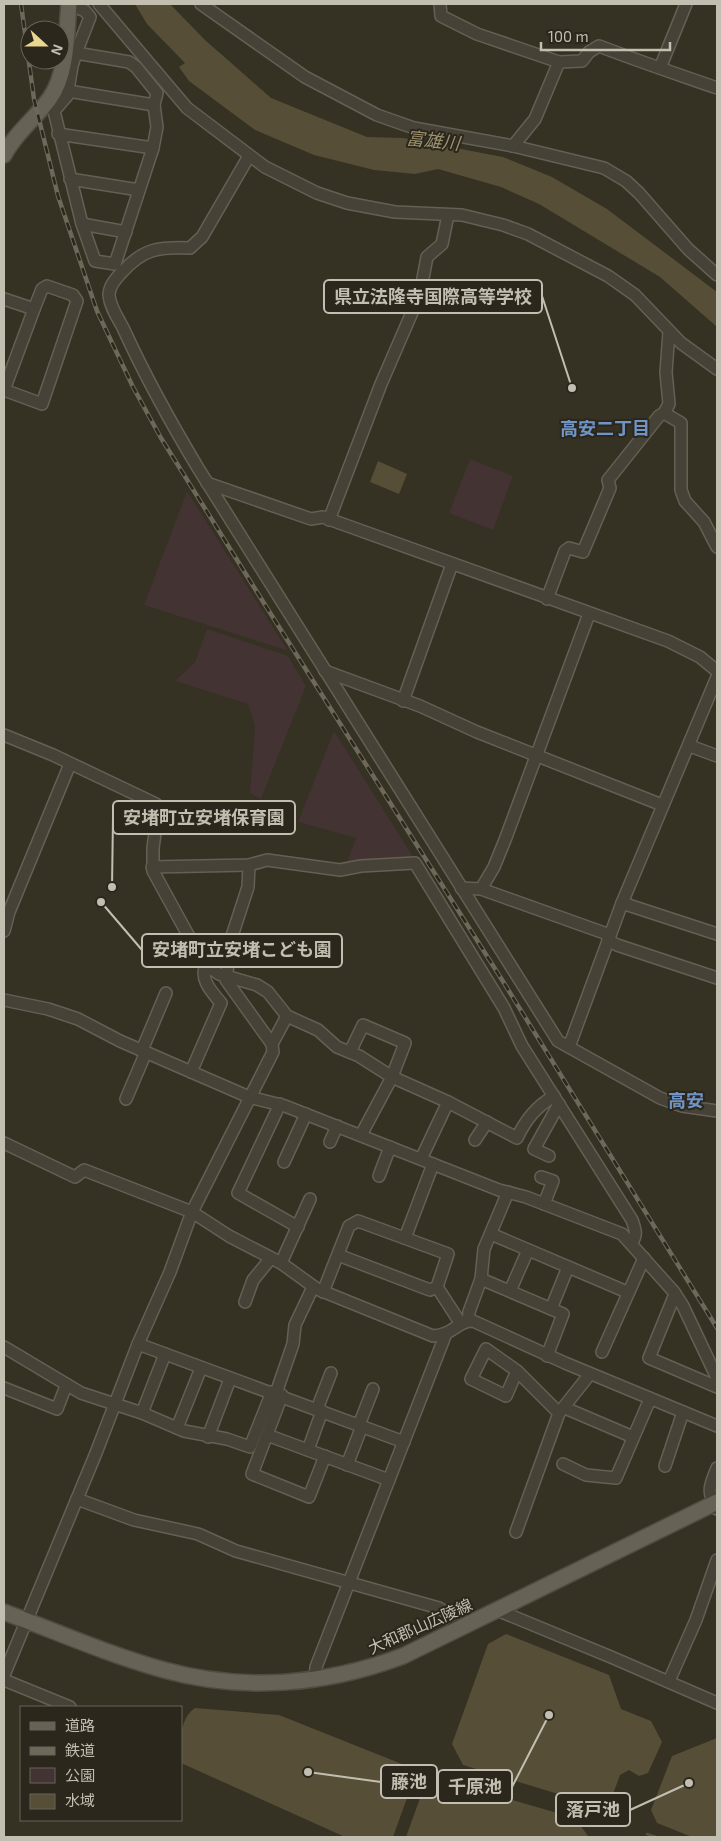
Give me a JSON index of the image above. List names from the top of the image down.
{
  "streets": {
    "main road": ["大和郡山広陵線"]
  },
  "districts": ["高安二丁目", "高安"],
  "water": ["富雄川"],
  "places": [
    "県立法隆寺国際高等学校",
    "安堵町立安堵保育園",
    "安堵町立安堵こども園",
    "千原池",
    "藤池",
    "落戸池"
  ],
  "legend": [
    "道路",
    "鉄道",
    "公園",
    "水域"
  ],
  "scale_bar": "100 m",
  "north": "right"
}
